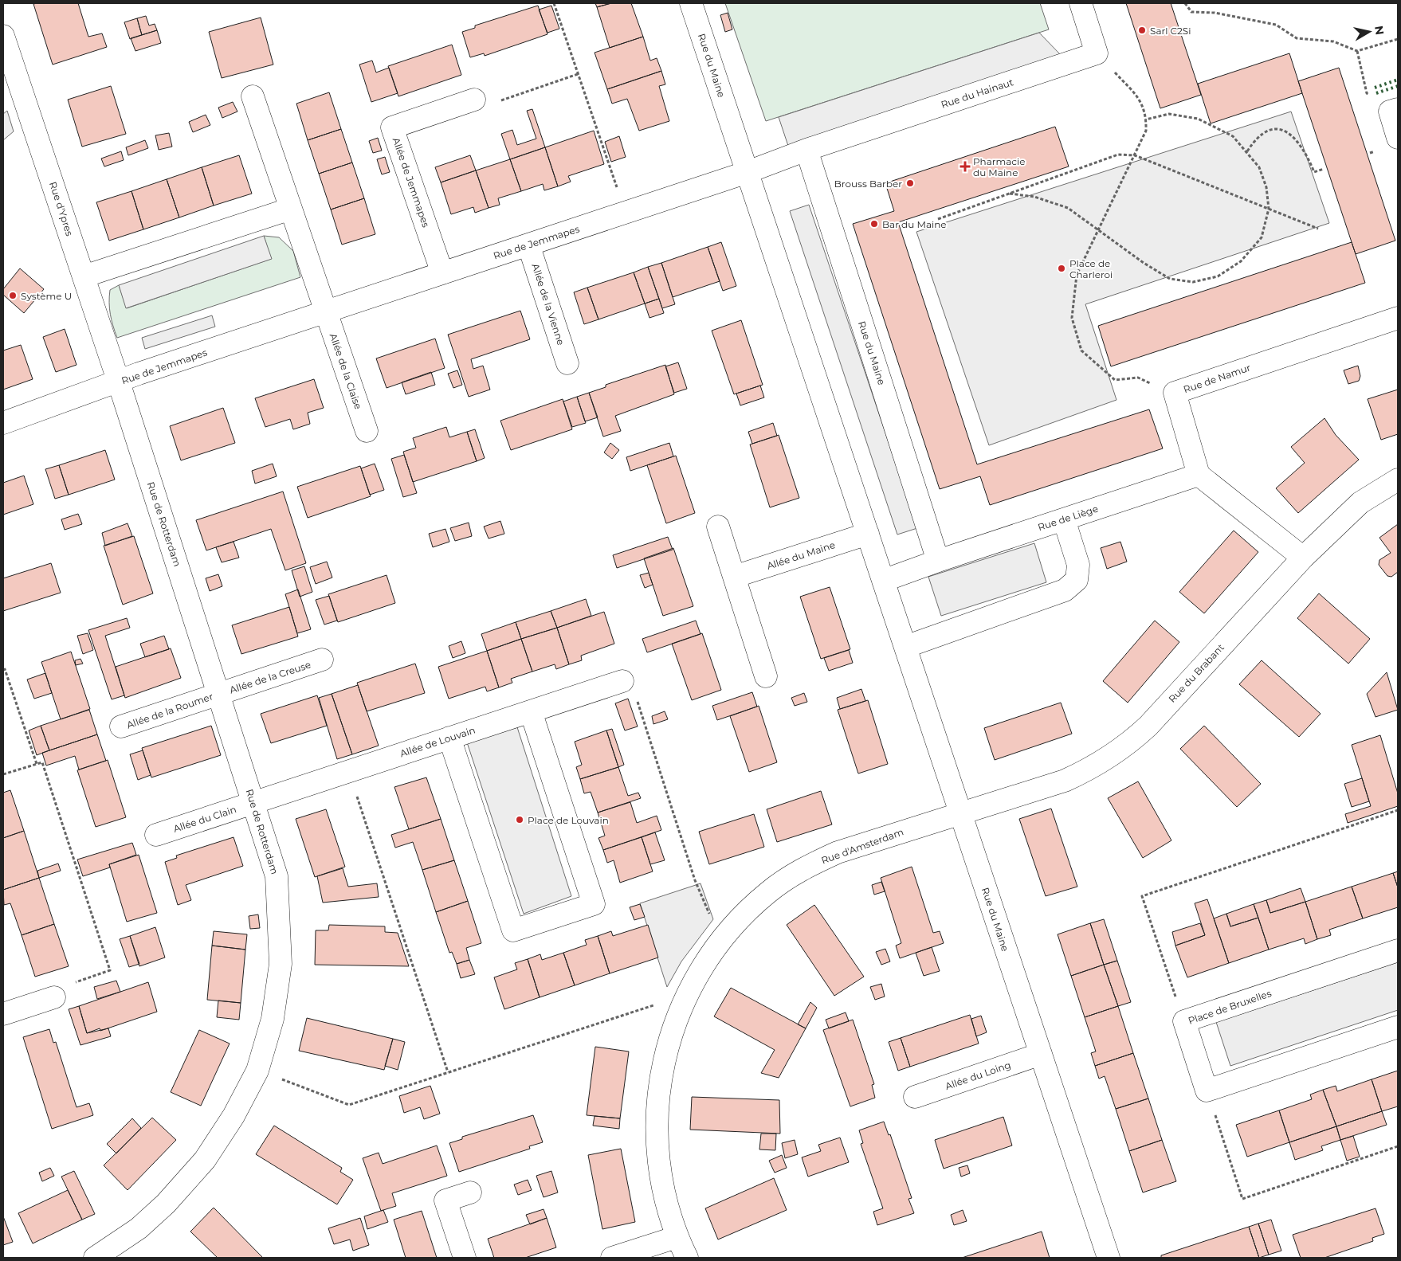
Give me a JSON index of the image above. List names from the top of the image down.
{
  "streets": {
    "street": [
      "Rue du Maine",
      "Rue du Hainaut",
      "Allée de Jemmapes",
      "Rue d'Ypres",
      "Rue de Jemmapes",
      "Allée de la Vienne",
      "Allée de la Claise",
      "Rue de Namur",
      "Rue de Liège",
      "Rue de Rotterdam",
      "Allée du Maine",
      "Rue du Brabant",
      "Allée de la Creuse",
      "Allée de la Roumer",
      "Allée de Louvain",
      "Allée du Clain",
      "Rue d'Amsterdam",
      "Place de Bruxelles",
      "Allée du Loing"
    ]
  },
  "crossings": [
    ["Rue du Maine", "Rue du Hainaut"],
    ["Rue du Maine", "Rue de Jemmapes"],
    ["Rue du Maine", "Rue de Liège"],
    ["Rue du Maine", "Allée du Maine"],
    ["Rue du Maine", "Rue du Brabant"],
    ["Rue du Maine", "Rue d'Amsterdam"],
    ["Rue du Maine", "Allée du Loing"],
    ["Allée de Jemmapes", "Rue de Jemmapes"],
    ["Rue d'Ypres", "Rue de Jemmapes"],
    ["Rue d'Ypres", "Rue de Rotterdam"],
    ["Rue de Jemmapes", "Allée de la Vienne"],
    ["Rue de Jemmapes", "Allée de la Claise"],
    ["Rue de Jemmapes", "Rue de Rotterdam"],
    ["Rue de Namur", "Rue de Liège"],
    ["Rue de Rotterdam", "Allée de la Creuse"],
    ["Rue de Rotterdam", "Allée de la Roumer"],
    ["Rue de Rotterdam", "Allée de Louvain"],
    ["Rue de Rotterdam", "Allée du Clain"],
    ["Rue du Brabant", "Rue d'Amsterdam"],
    ["Allée de la Creuse", "Allée de la Roumer"],
    ["Allée de Louvain", "Allée du Clain"]
  ],
  "places": {
    "other": [
      "Sarl C2Si",
      "Brouss Barber",
      "Bar du Maine",
      "Place de Charleroi",
      "Système U",
      "Place de Louvain"
    ],
    "health": ["Pharmacie du Maine"]
  },
  "north": "right"
}
